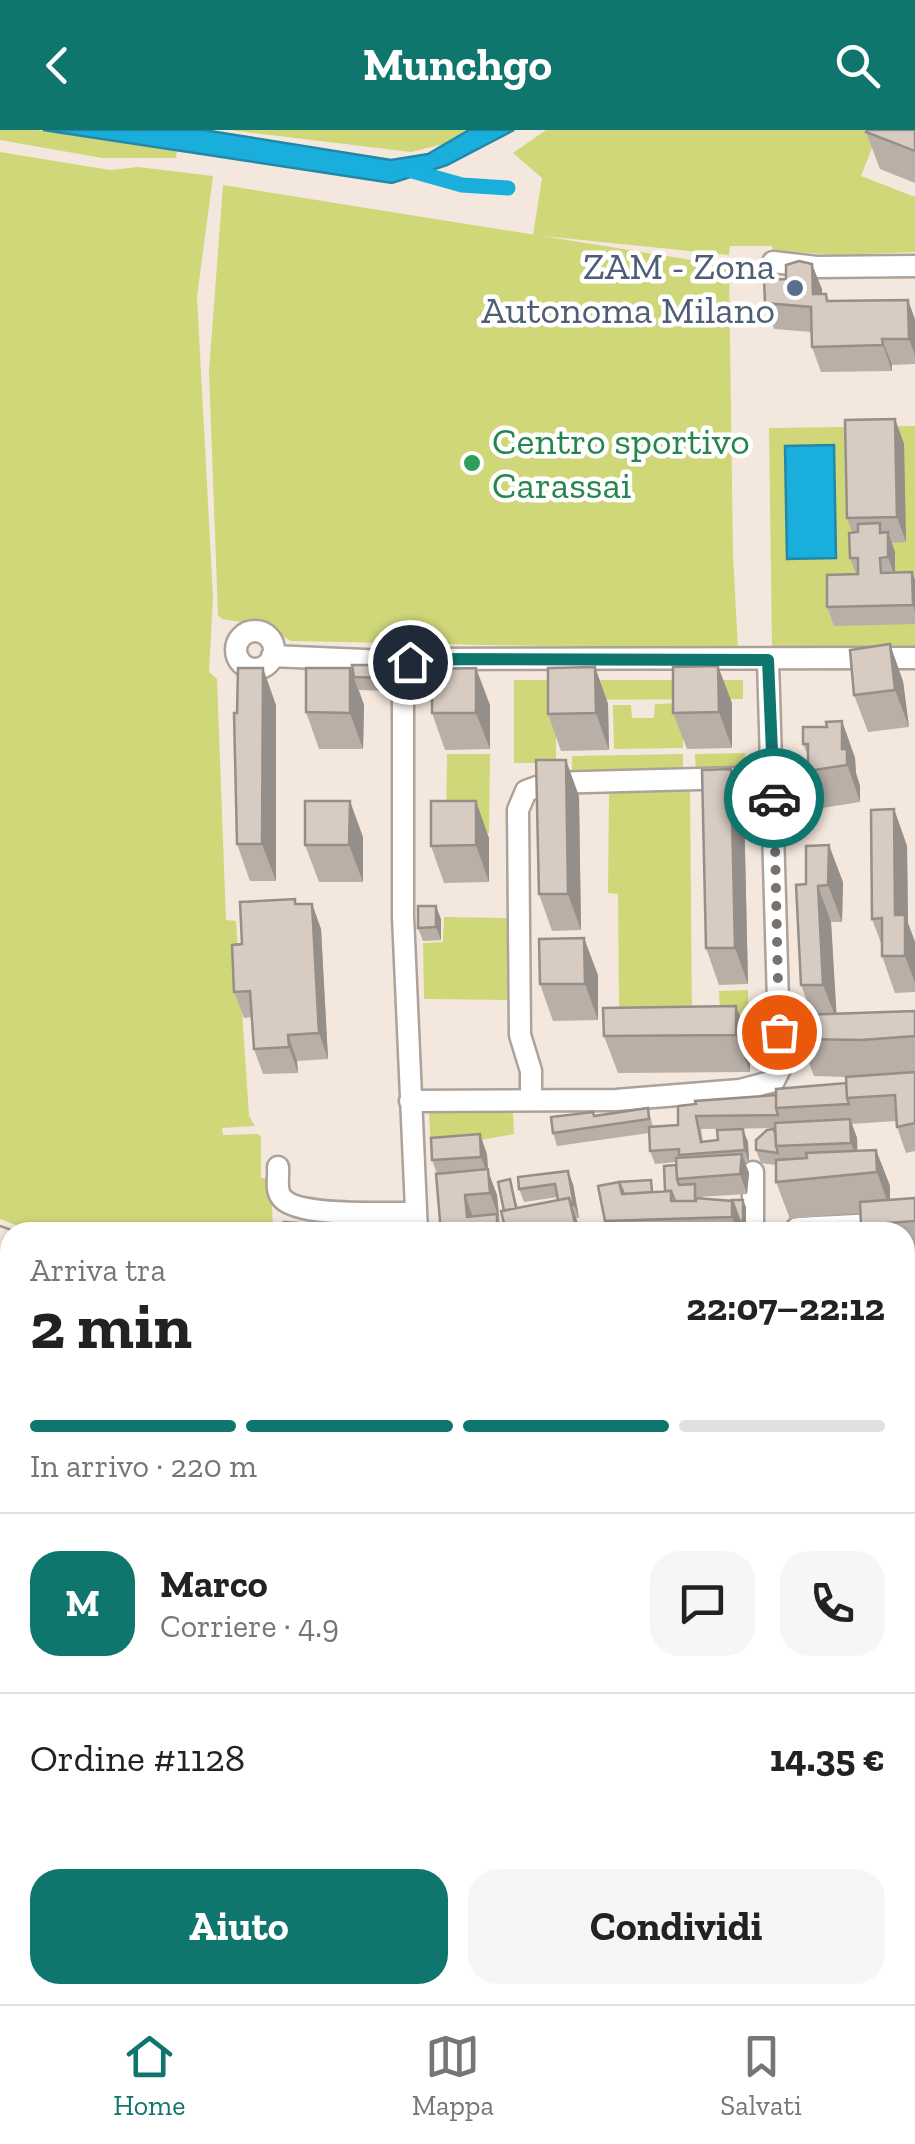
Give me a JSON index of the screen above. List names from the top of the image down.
{
  "places": ["ZAM - Zona Autonoma Milano", "Centro sportivo Carassai"],
  "page": {
    "header": "Munchgo",
    "heading": ["2 min", "Arriva tra", "22:07–22:12"],
    "panel": [
      "Marco",
      "Corriere · 4.9",
      "Ordine #1128",
      "14.35 €"
    ],
    "bar": "In arrivo · 220 m",
    "round": "M",
    "buttons": ["Aiuto", "Condividi"],
    "tabs": ["Home", "Mappa", "Salvati"]
  }
}
